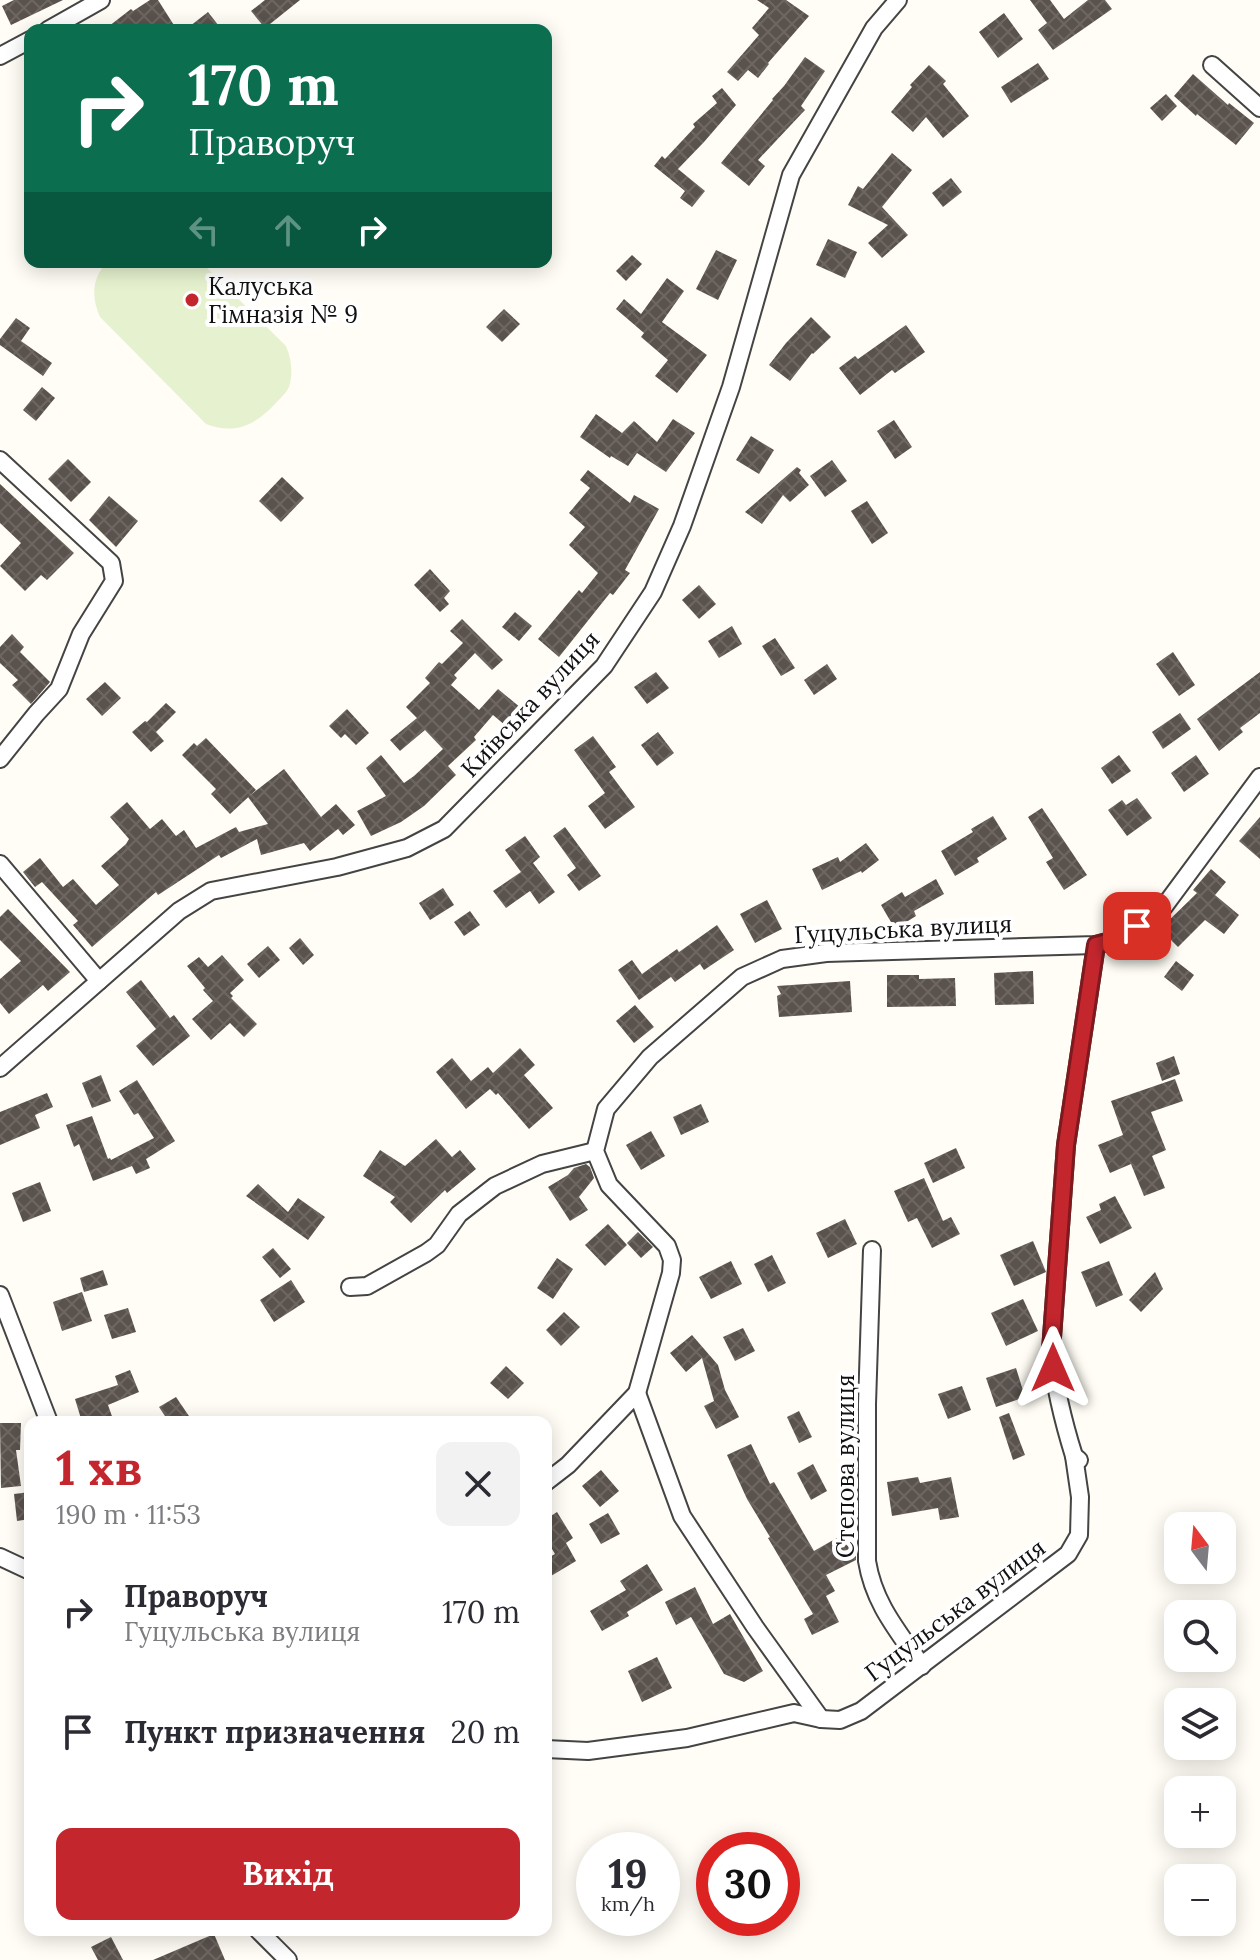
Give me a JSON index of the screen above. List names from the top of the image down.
{
  "streets": {
    "street": ["Київська вулиця", "Гуцульська вулиця", "Степова вулиця"]
  },
  "crossings": [
    ["Гуцульська вулиця", "Степова вулиця"]
  ],
  "places": ["Калуська Гімназія № 9"],
  "north": "top",
  "page": {
    "turn": ["170 m", "Праворуч"],
    "heading": ["1 хв", "190 m · 11:53"],
    "map_buttons": ["+", "−"],
    "list": [
      {
        "name": "Праворуч",
        "note": "Гуцульська вулиця",
        "value": "170 m"
      },
      {
        "name": "Пункт призначення",
        "value": "20 m"
      }
    ],
    "buttons": "Вихід",
    "speed": "19 km/h",
    "limit": "30"
  }
}
